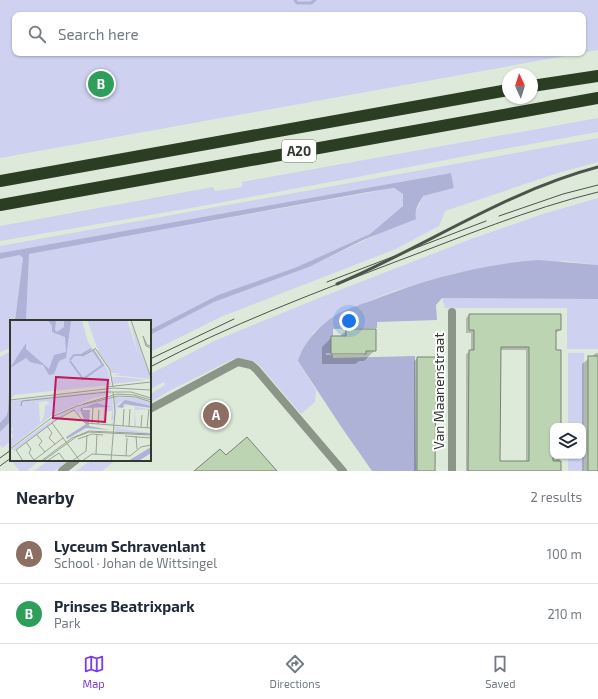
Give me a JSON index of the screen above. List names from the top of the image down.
{
  "streets": {
    "highway": ["A20"],
    "street": ["Van Maanenstraat"]
  },
  "north": "top",
  "page": {
    "search": "Search here",
    "pins": ["B", "A"],
    "heading": ["Nearby", "2 results"],
    "list": [
      {
        "mark": "A",
        "name": "Lyceum Schravenlant",
        "note": "School · Johan de Wittsingel",
        "value": "100 m"
      },
      {
        "mark": "B",
        "name": "Prinses Beatrixpark",
        "note": "Park",
        "value": "210 m"
      }
    ],
    "nav": ["Map", "Directions", "Saved"]
  }
}
